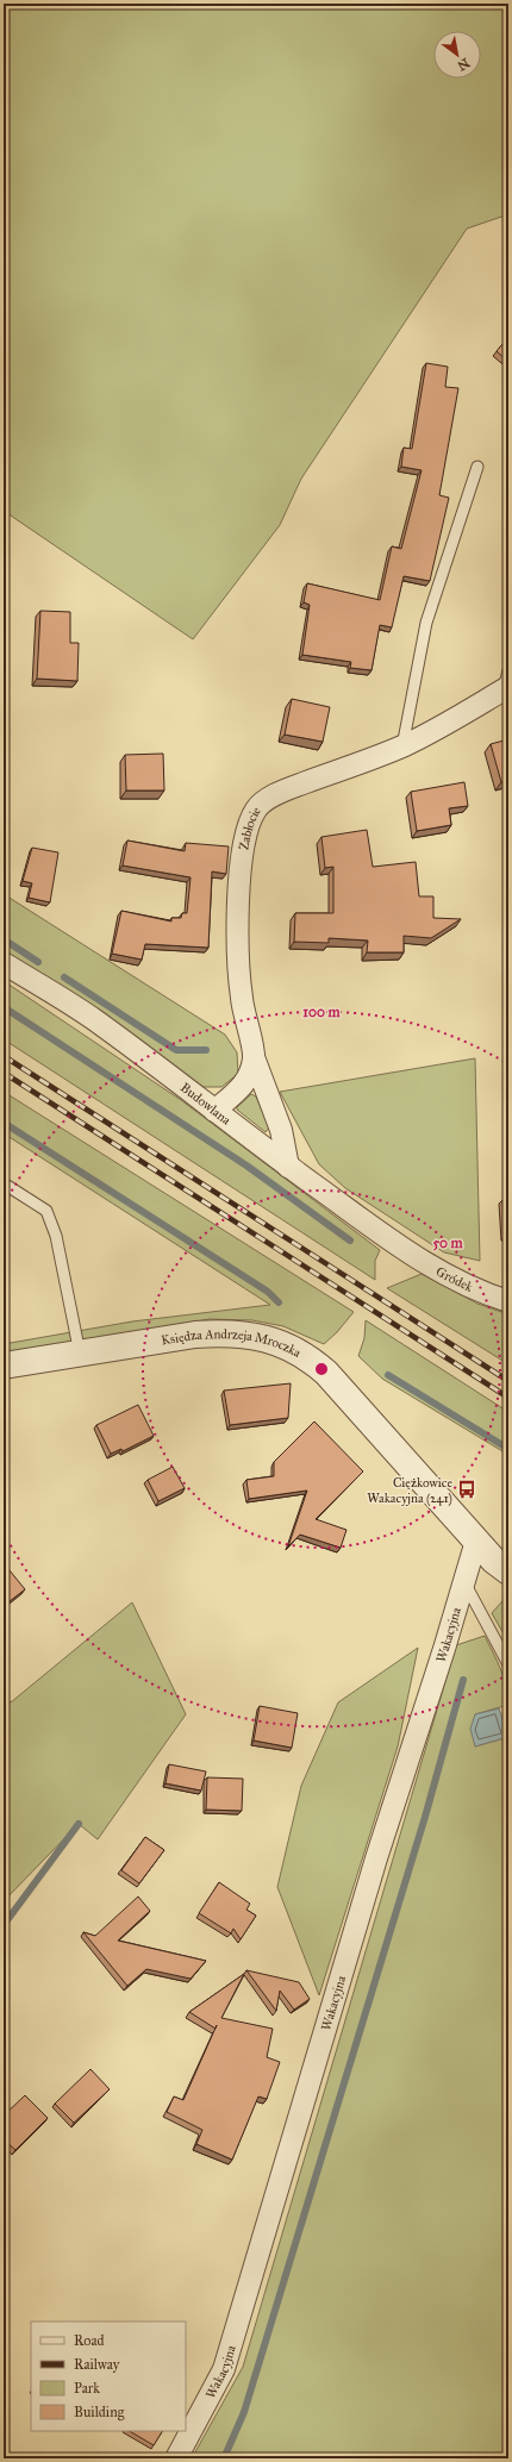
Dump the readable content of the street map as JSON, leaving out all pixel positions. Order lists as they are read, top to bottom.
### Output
{
  "streets": {
    "street": [
      "Zabłocie",
      "Budowlana",
      "Gródek",
      "Księdza Andrzeja Mroczka",
      "Wakacyjna"
    ]
  },
  "crossings": [
    ["Zabłocie", "Budowlana"],
    ["Budowlana", "Gródek"],
    ["Księdza Andrzeja Mroczka", "Wakacyjna"]
  ],
  "places": {
    "bus stop": ["Ciężkowice Wakacyjna (241)"]
  },
  "legend": [
    "Road",
    "Railway",
    "Park",
    "Building"
  ],
  "north": "bottom right",
  "rings": ["100 m", "50 m"]
}
